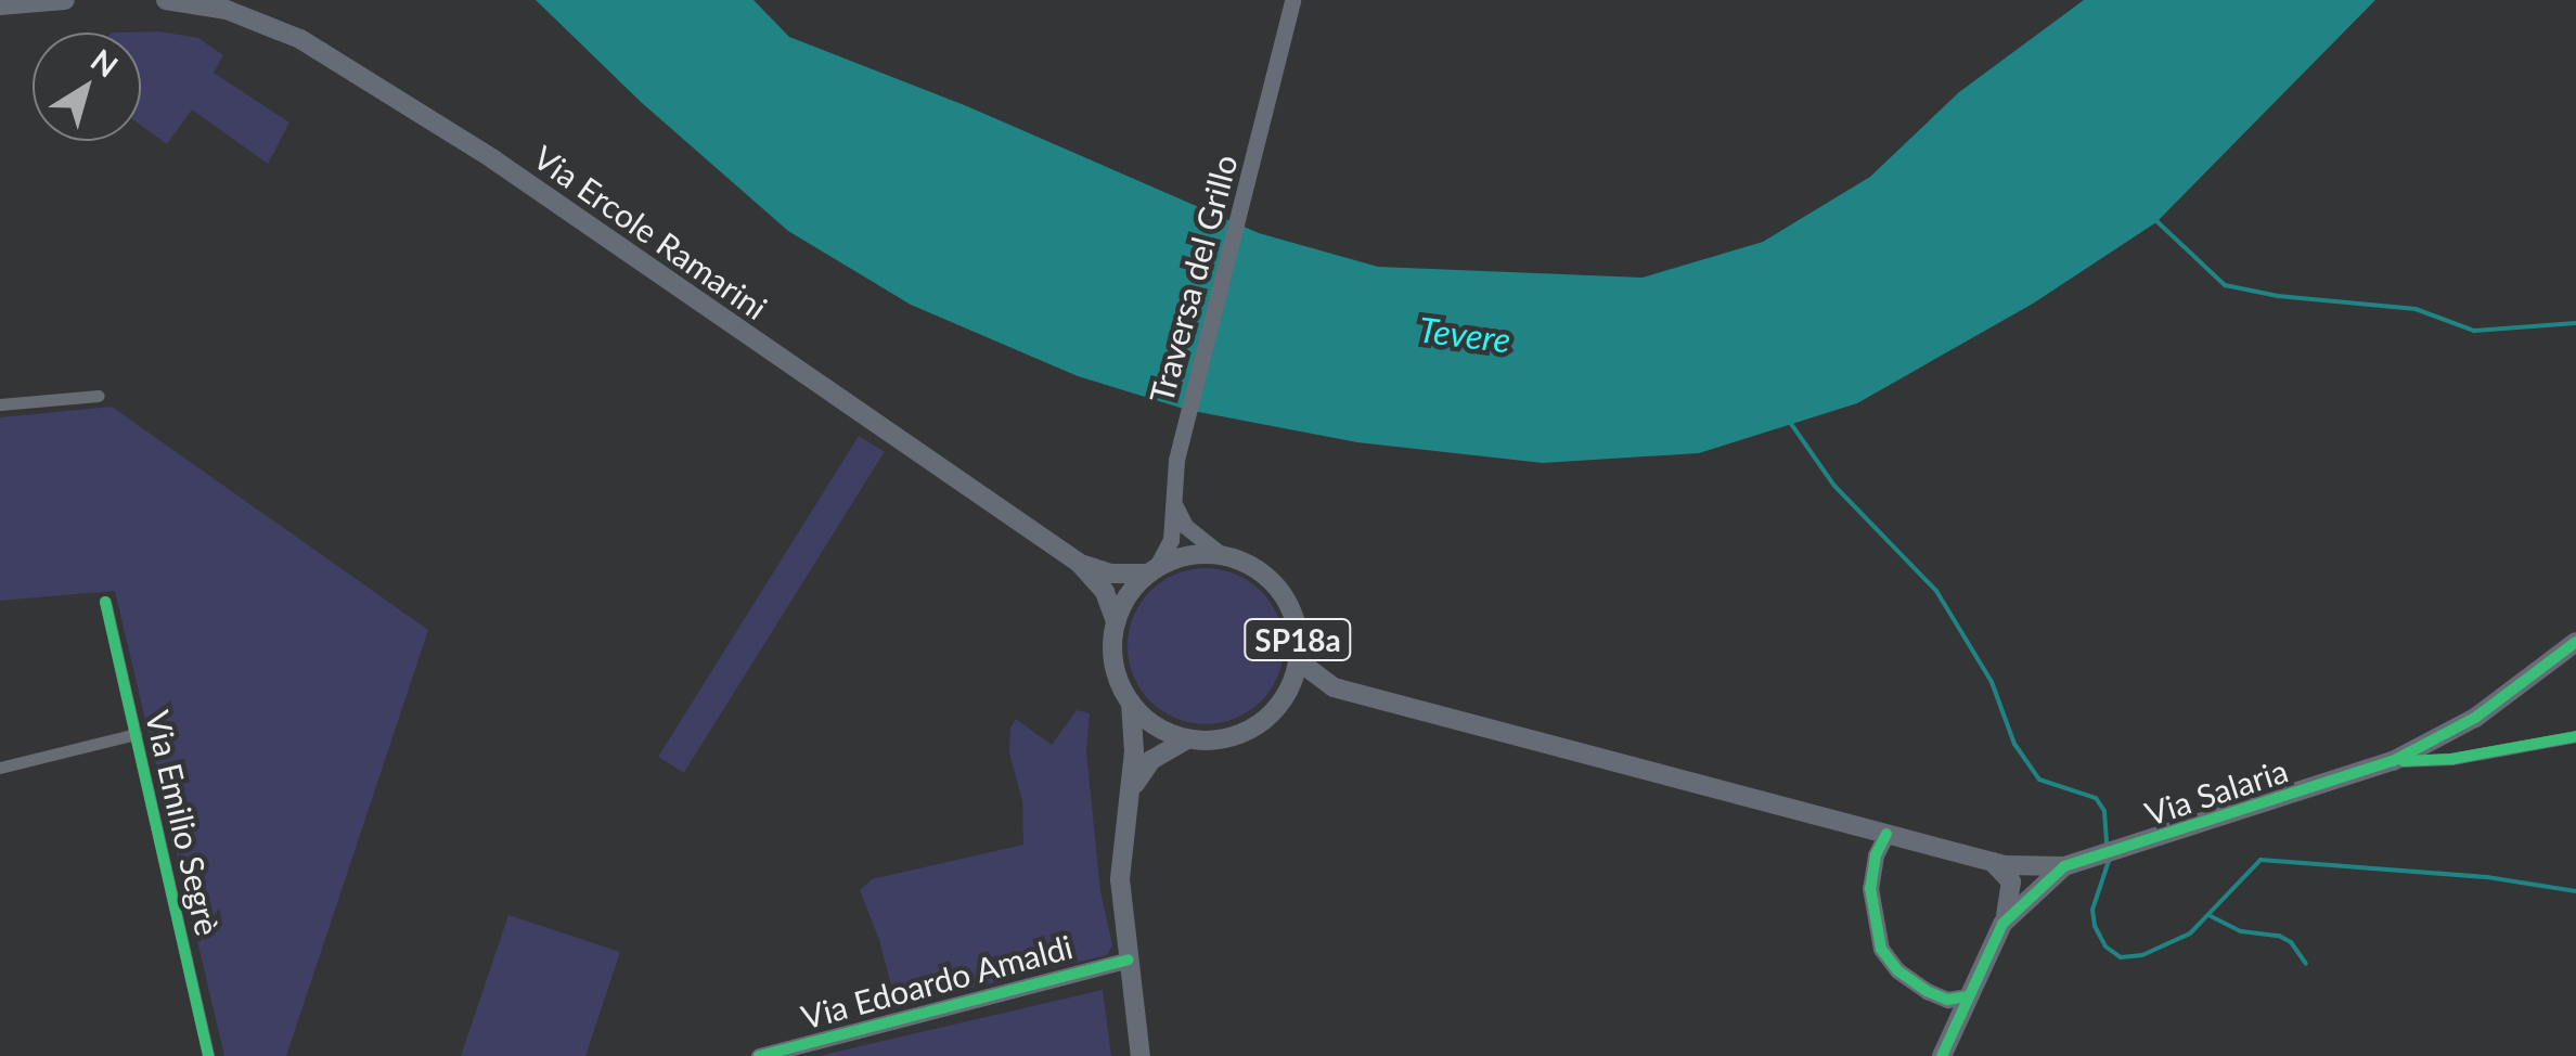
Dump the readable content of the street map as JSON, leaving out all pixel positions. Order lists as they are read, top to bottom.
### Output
{
  "streets": {
    "main road": [
      "Via Ercole Ramarini",
      "Traversa del Grillo",
      "SP18a",
      "Via Salaria",
      "Via Edoardo Amaldi"
    ],
    "street": ["Via Emilio Segrè"]
  },
  "crossings": [
    ["Via Ercole Ramarini", "Traversa del Grillo"],
    ["Via Ercole Ramarini", "SP18a"],
    ["Traversa del Grillo", "SP18a"]
  ],
  "water": ["Tevere"],
  "north": "top right"
}
